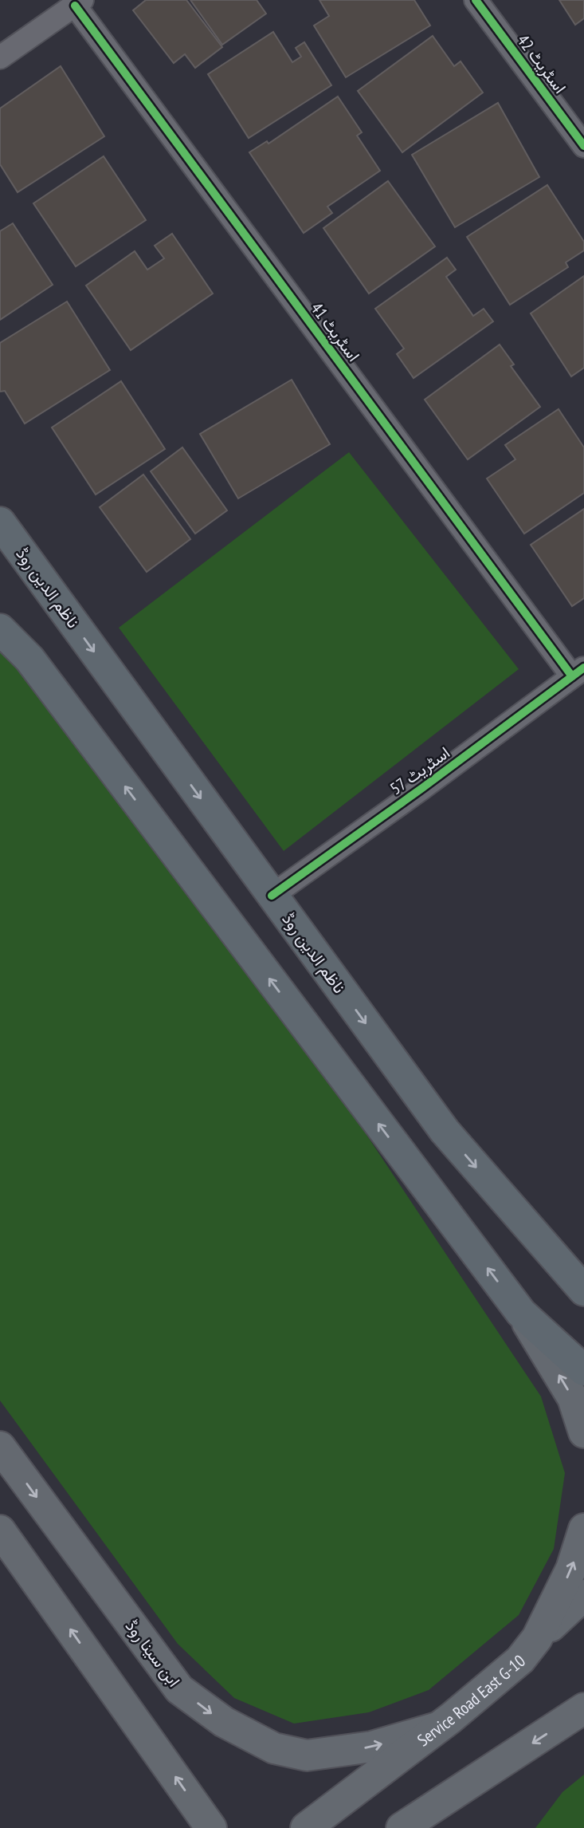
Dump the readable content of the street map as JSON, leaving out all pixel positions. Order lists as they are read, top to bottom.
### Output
{
  "streets": {
    "main road": ["ناظم الدین روڈ", "ابن سینا روڈ", "Service Road East G-10"],
    "street": ["اسٹریٹ 42", "اسٹریٹ 41", "اسٹریٹ 57"]
  },
  "crossings": [
    ["اسٹریٹ 41", "اسٹریٹ 57"],
    ["ناظم الدین روڈ", "اسٹریٹ 57"],
    ["ابن سینا روڈ", "Service Road East G-10"]
  ]
}
